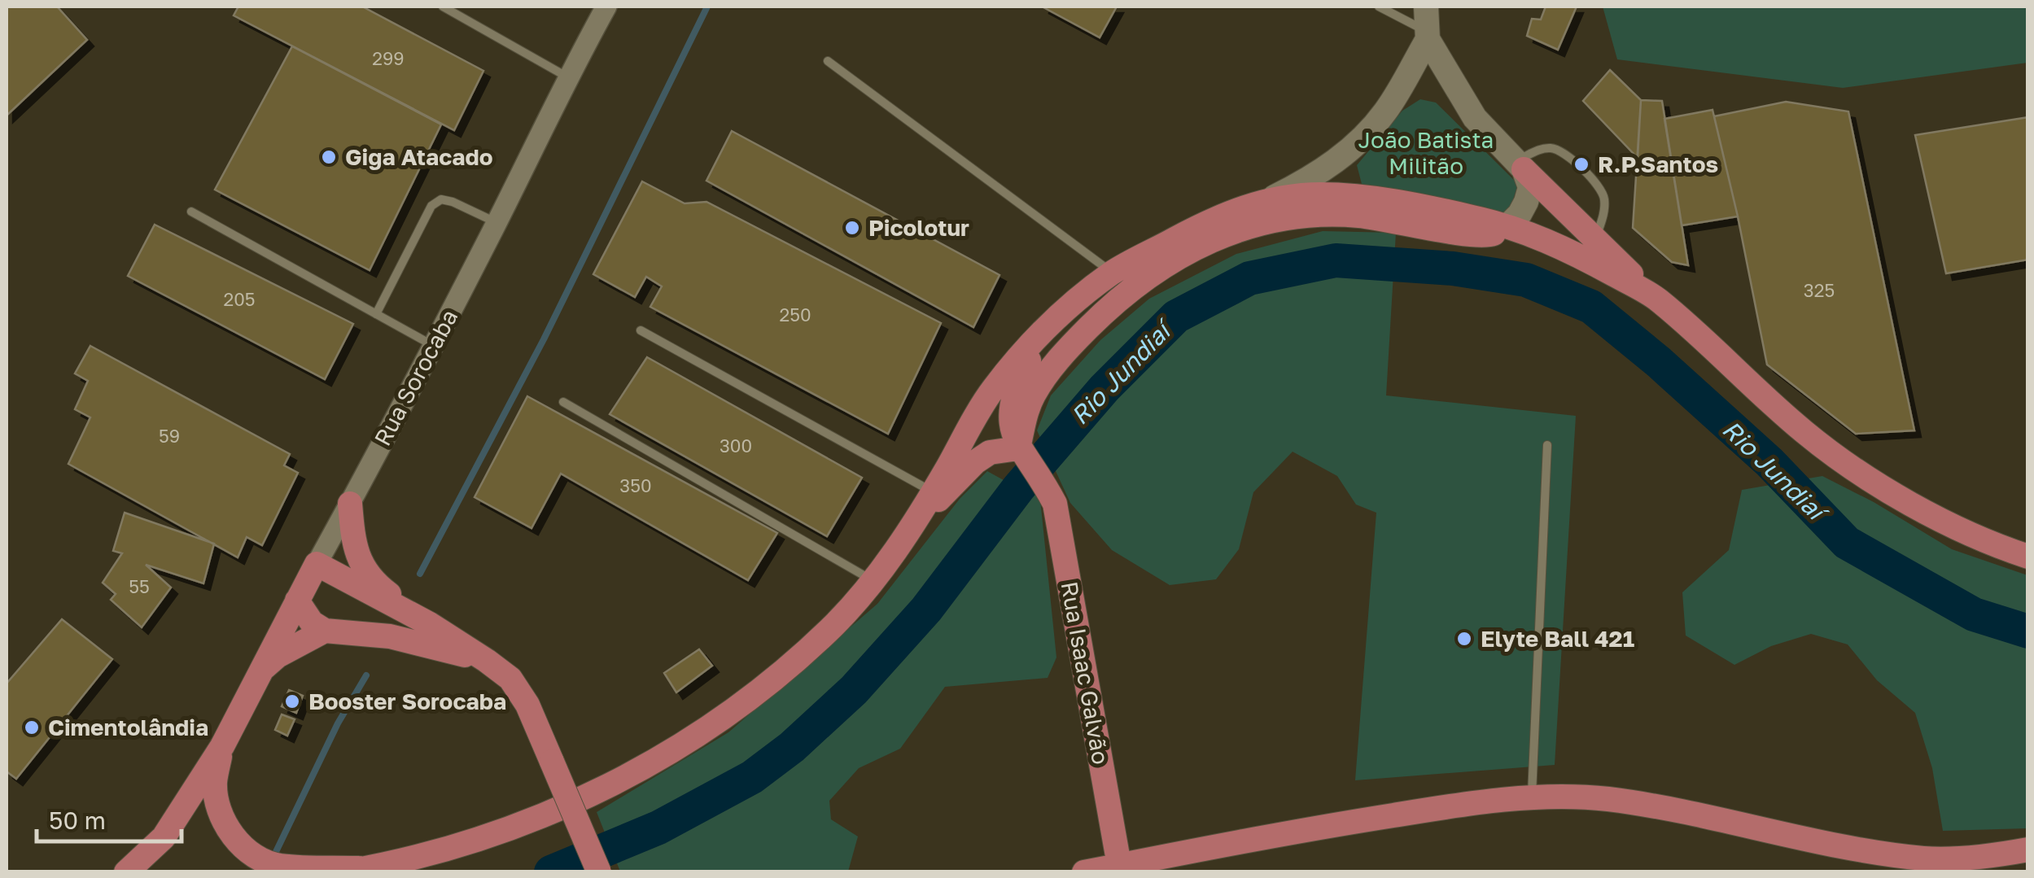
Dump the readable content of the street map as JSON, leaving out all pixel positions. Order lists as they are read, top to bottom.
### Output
{
  "streets": {
    "main road": ["Rua Sorocaba", "Rua Isaac Galvão"]
  },
  "water": ["Rio Jundiaí"],
  "parks": ["João Batista Militão"],
  "places": [
    "Giga Atacado",
    "R.P.Santos",
    "Picolotur",
    "Elyte Ball 421",
    "Booster Sorocaba",
    "Cimentolândia"
  ],
  "house_numbers": [
    "299",
    "325",
    "205",
    "250",
    "59",
    "300",
    "350",
    "55"
  ],
  "scale_bar": "50 m"
}
